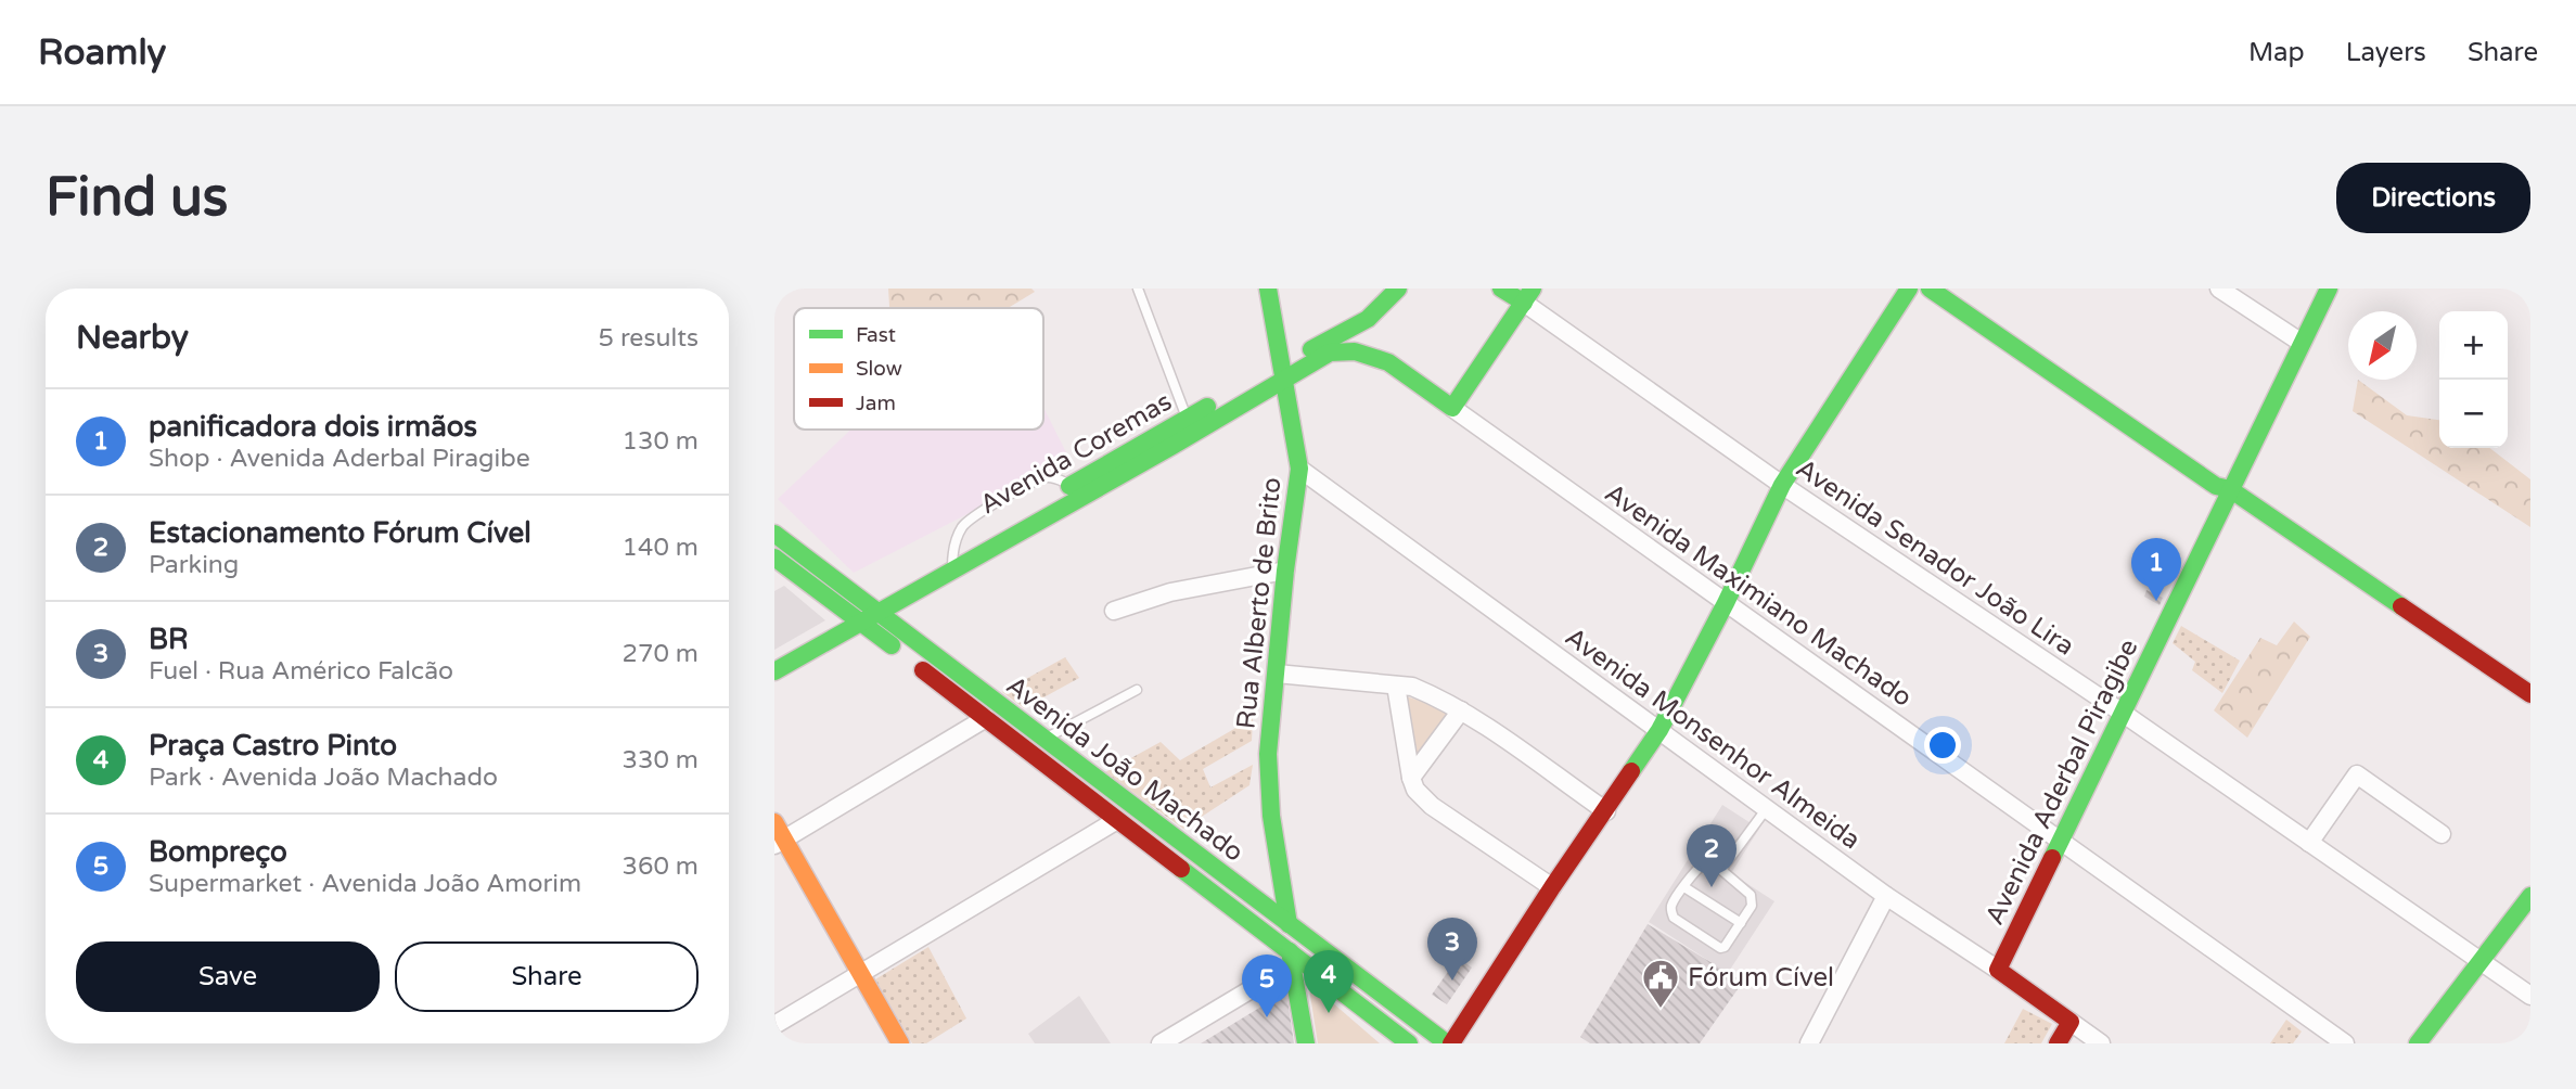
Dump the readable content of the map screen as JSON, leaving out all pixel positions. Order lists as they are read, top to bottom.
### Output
{
  "streets": {
    "main road": [
      "Avenida Coremas",
      "Avenida Senador João Lira",
      "Avenida Maximiano Machado",
      "Rua Alberto de Brito",
      "Avenida Monsenhor Almeida",
      "Avenida João Machado",
      "Avenida Aderbal Piragibe"
    ]
  },
  "crossings": [
    ["Avenida Coremas", "Avenida Maximiano Machado"],
    ["Avenida Coremas", "Rua Alberto de Brito"],
    ["Avenida Coremas", "Avenida João Machado"],
    ["Avenida Senador João Lira", "Avenida Aderbal Piragibe"],
    ["Avenida Maximiano Machado", "Avenida Aderbal Piragibe"],
    ["Rua Alberto de Brito", "Avenida Monsenhor Almeida"],
    ["Rua Alberto de Brito", "Avenida João Machado"],
    ["Avenida Monsenhor Almeida", "Avenida Aderbal Piragibe"]
  ],
  "places": {
    "public building": ["Fórum Cível"]
  },
  "legend": ["Fast", "Slow", "Jam"],
  "north": "bottom left",
  "page": {
    "header": "Roamly",
    "nav": ["Map", "Layers", "Share"],
    "buttons": [
      "Directions",
      ["Save", "Share"]
    ],
    "title": "Find us",
    "heading": ["Nearby", "5 results"],
    "map_buttons": ["+", "−"],
    "list": [
      {
        "mark": "1",
        "name": "panificadora dois irmãos",
        "note": "Shop · Avenida Aderbal Piragibe",
        "value": "130 m"
      },
      {
        "mark": "2",
        "name": "Estacionamento Fórum Cível",
        "note": "Parking",
        "value": "140 m"
      },
      {
        "mark": "3",
        "name": "BR",
        "note": "Fuel · Rua Américo Falcão",
        "value": "270 m"
      },
      {
        "mark": "4",
        "name": "Praça Castro Pinto",
        "note": "Park · Avenida João Machado",
        "value": "330 m"
      },
      {
        "mark": "5",
        "name": "Bompreço",
        "note": "Supermarket · Avenida João Amorim",
        "value": "360 m"
      }
    ],
    "pins": [
      "1",
      "2",
      "3",
      "4",
      "5"
    ]
  }
}
